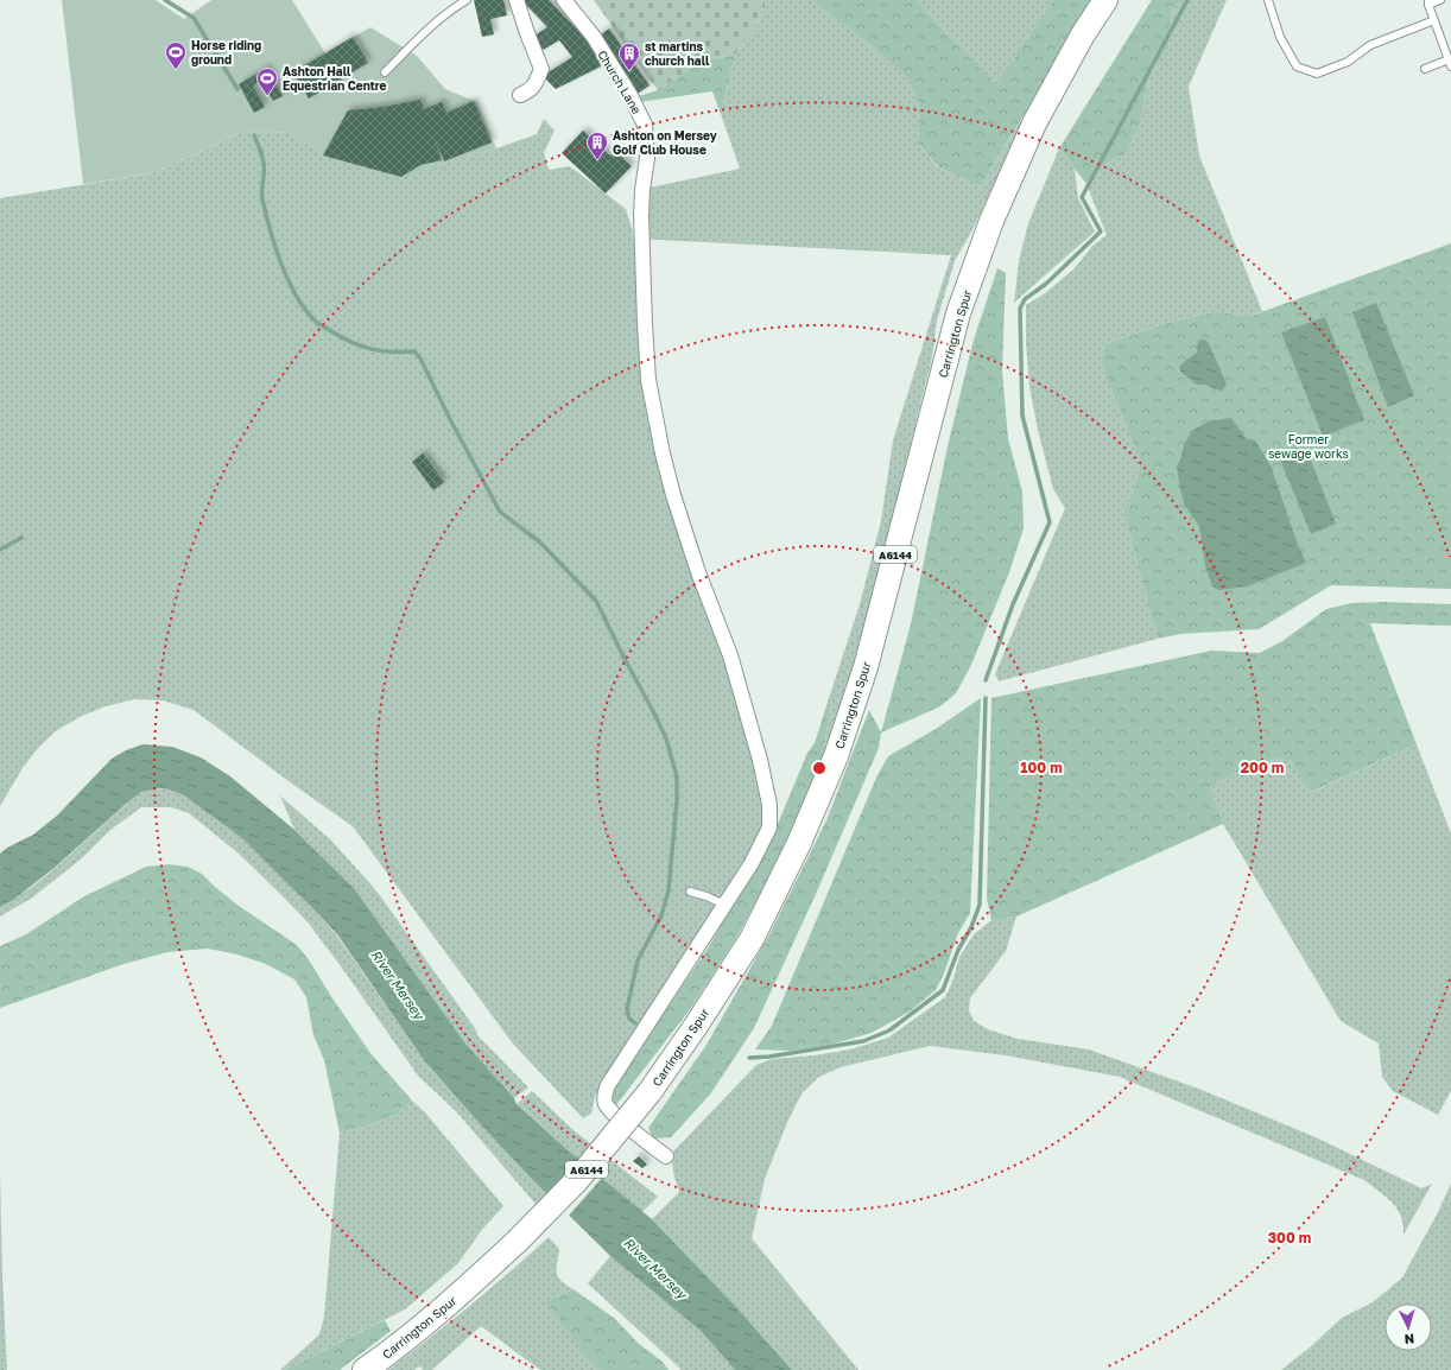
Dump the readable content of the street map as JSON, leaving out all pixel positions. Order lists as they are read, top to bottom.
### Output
{
  "streets": {
    "main road": ["Carrington Spur", "A6144"],
    "street": ["Church Lane"]
  },
  "water": ["River Mersey"],
  "parks": ["Former sewage works"],
  "places": {
    "sports": ["Horse riding ground", "Ashton Hall Equestrian Centre"],
    "building": ["st martins church hall", "Ashton on Mersey Golf Club House"]
  },
  "north": "bottom",
  "rings": ["100 m", "200 m", "300 m"]
}
